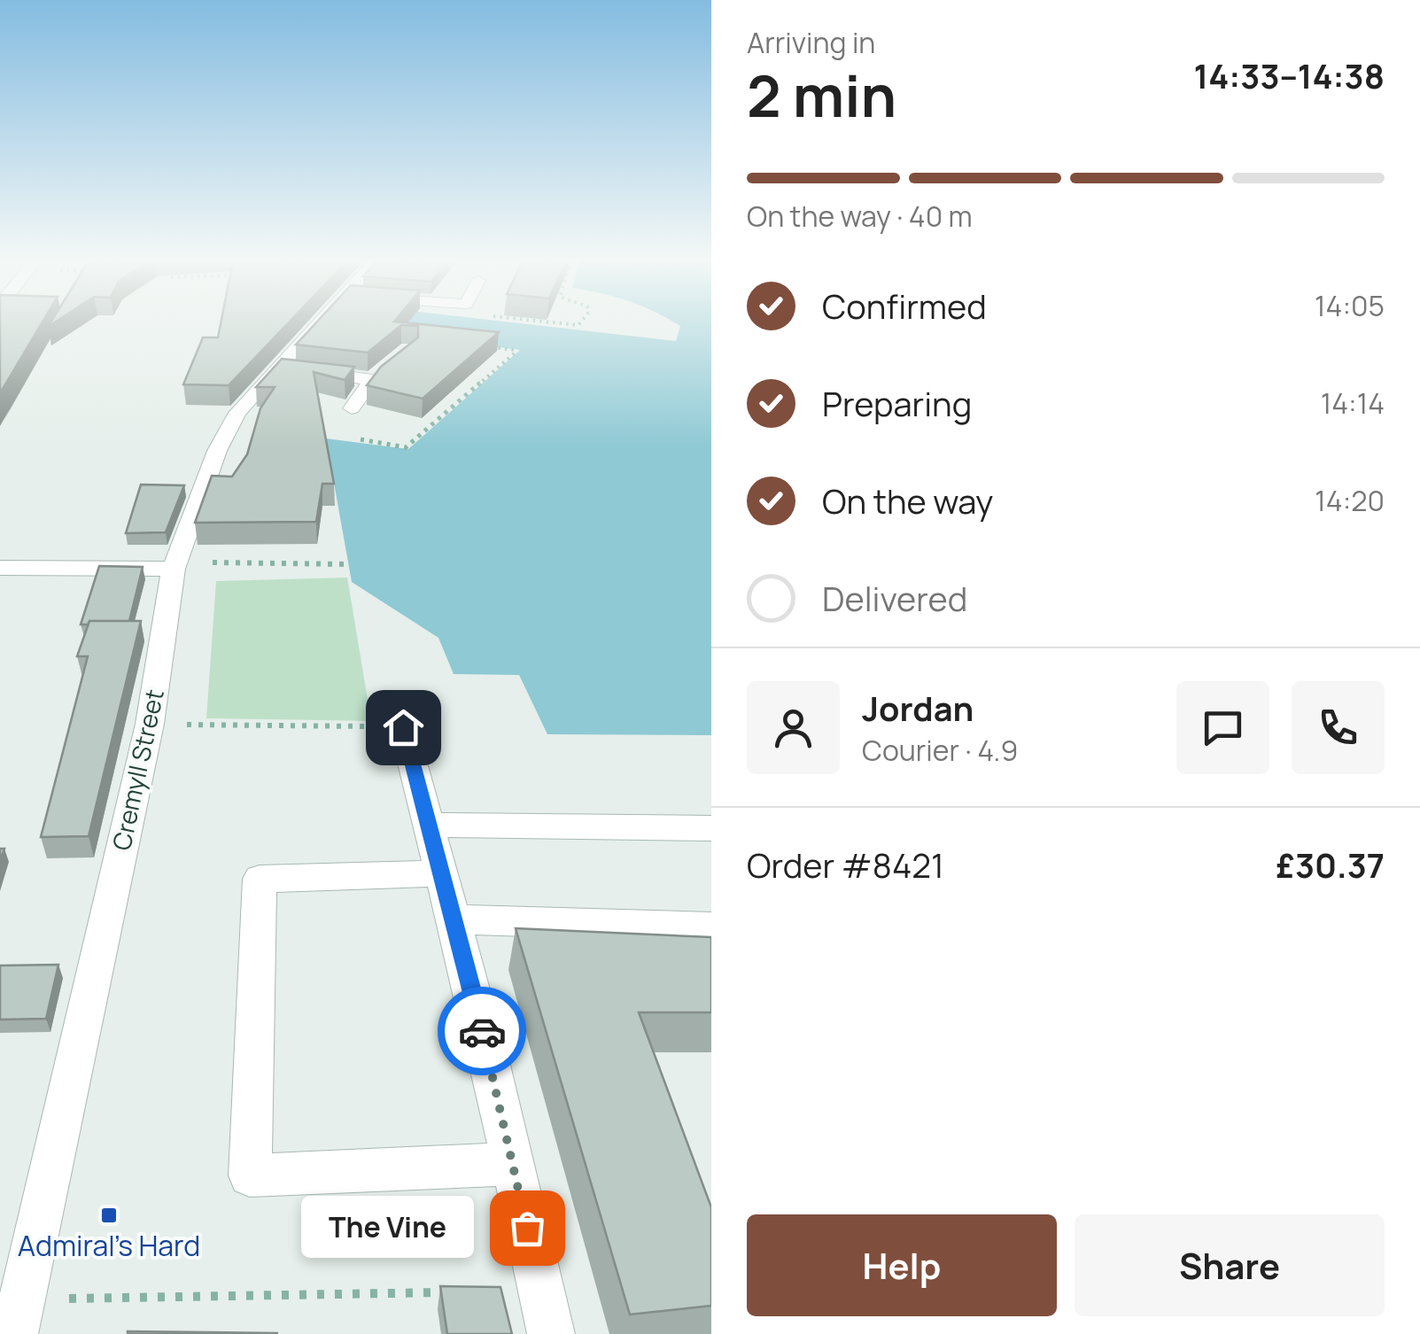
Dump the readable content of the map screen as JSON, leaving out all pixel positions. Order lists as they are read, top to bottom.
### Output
{
  "streets": {
    "street": ["Cremyll Street"]
  },
  "places": {
    "transit": ["Admiral's Hard"],
    "other": ["The Vine"]
  },
  "page": {
    "heading": ["2 min", "Arriving in", "14:33–14:38"],
    "panel": [
      "Jordan",
      "Courier · 4.9",
      "Order #8421",
      "£30.37"
    ],
    "bar": "On the way · 40 m",
    "list": [
      ["Confirmed", "14:05"],
      ["Preparing", "14:14"],
      ["On the way", "14:20"],
      "Delivered"
    ],
    "bubble": "The Vine",
    "buttons": ["Help", "Share"]
  }
}
